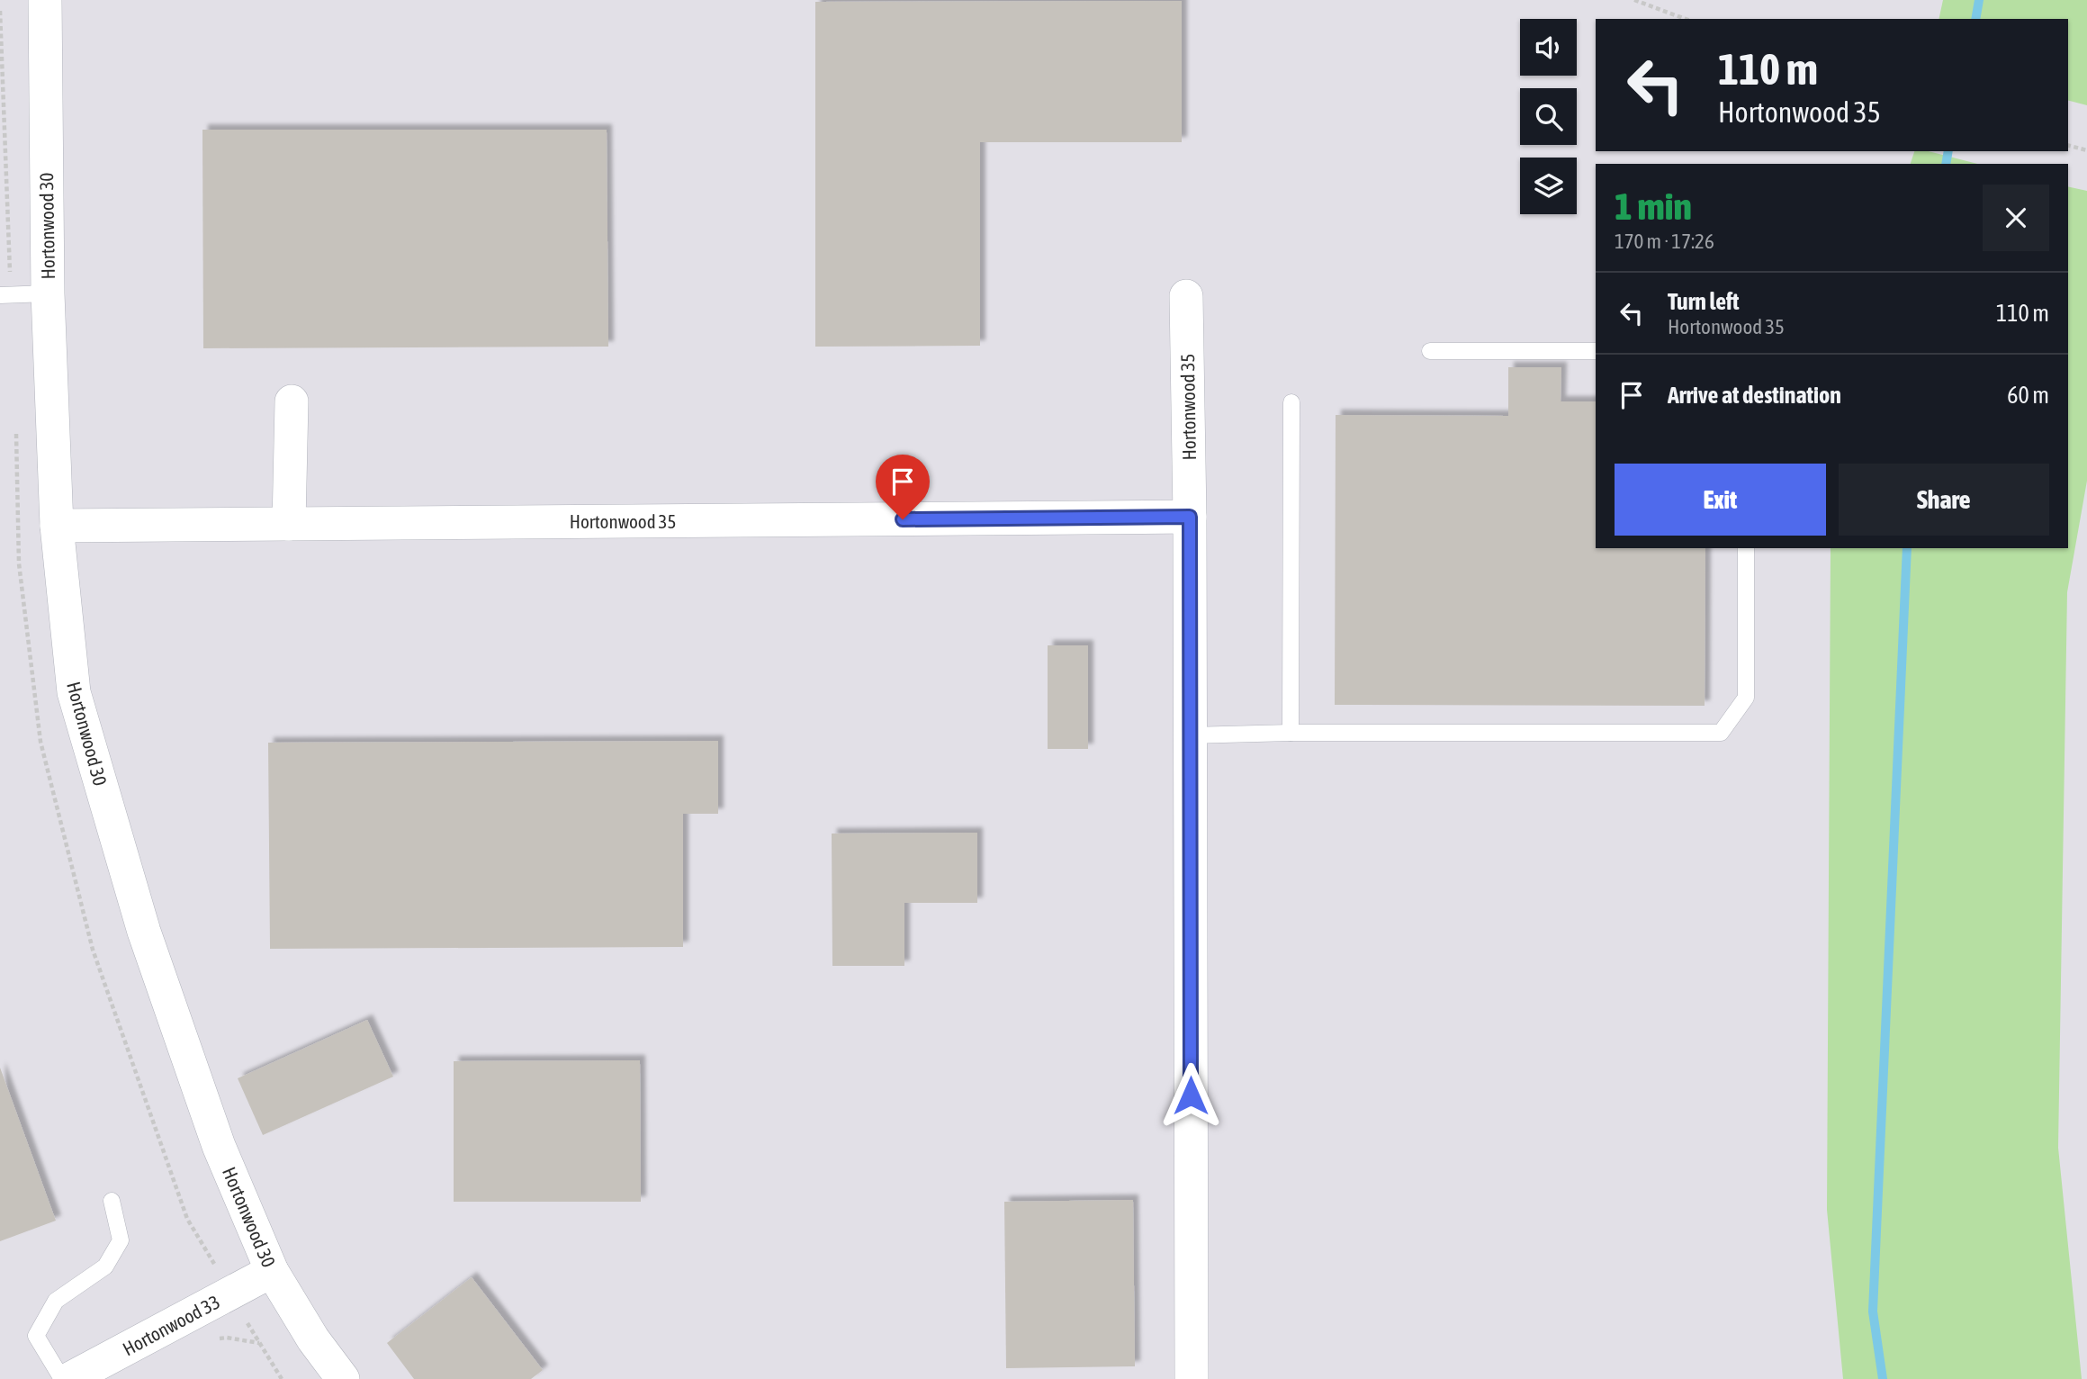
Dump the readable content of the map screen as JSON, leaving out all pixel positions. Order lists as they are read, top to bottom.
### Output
{
  "streets": {
    "street": ["Hortonwood 30", "Hortonwood 35", "Hortonwood 33"]
  },
  "crossings": [
    ["Hortonwood 30", "Hortonwood 35"],
    ["Hortonwood 30", "Hortonwood 33"]
  ],
  "page": {
    "turn": ["110 m", "Hortonwood 35"],
    "heading": ["1 min", "170 m · 17:26"],
    "list": [
      {
        "name": "Turn left",
        "note": "Hortonwood 35",
        "value": "110 m"
      },
      {
        "name": "Arrive at destination",
        "value": "60 m"
      }
    ],
    "buttons": ["Exit", "Share"]
  }
}
